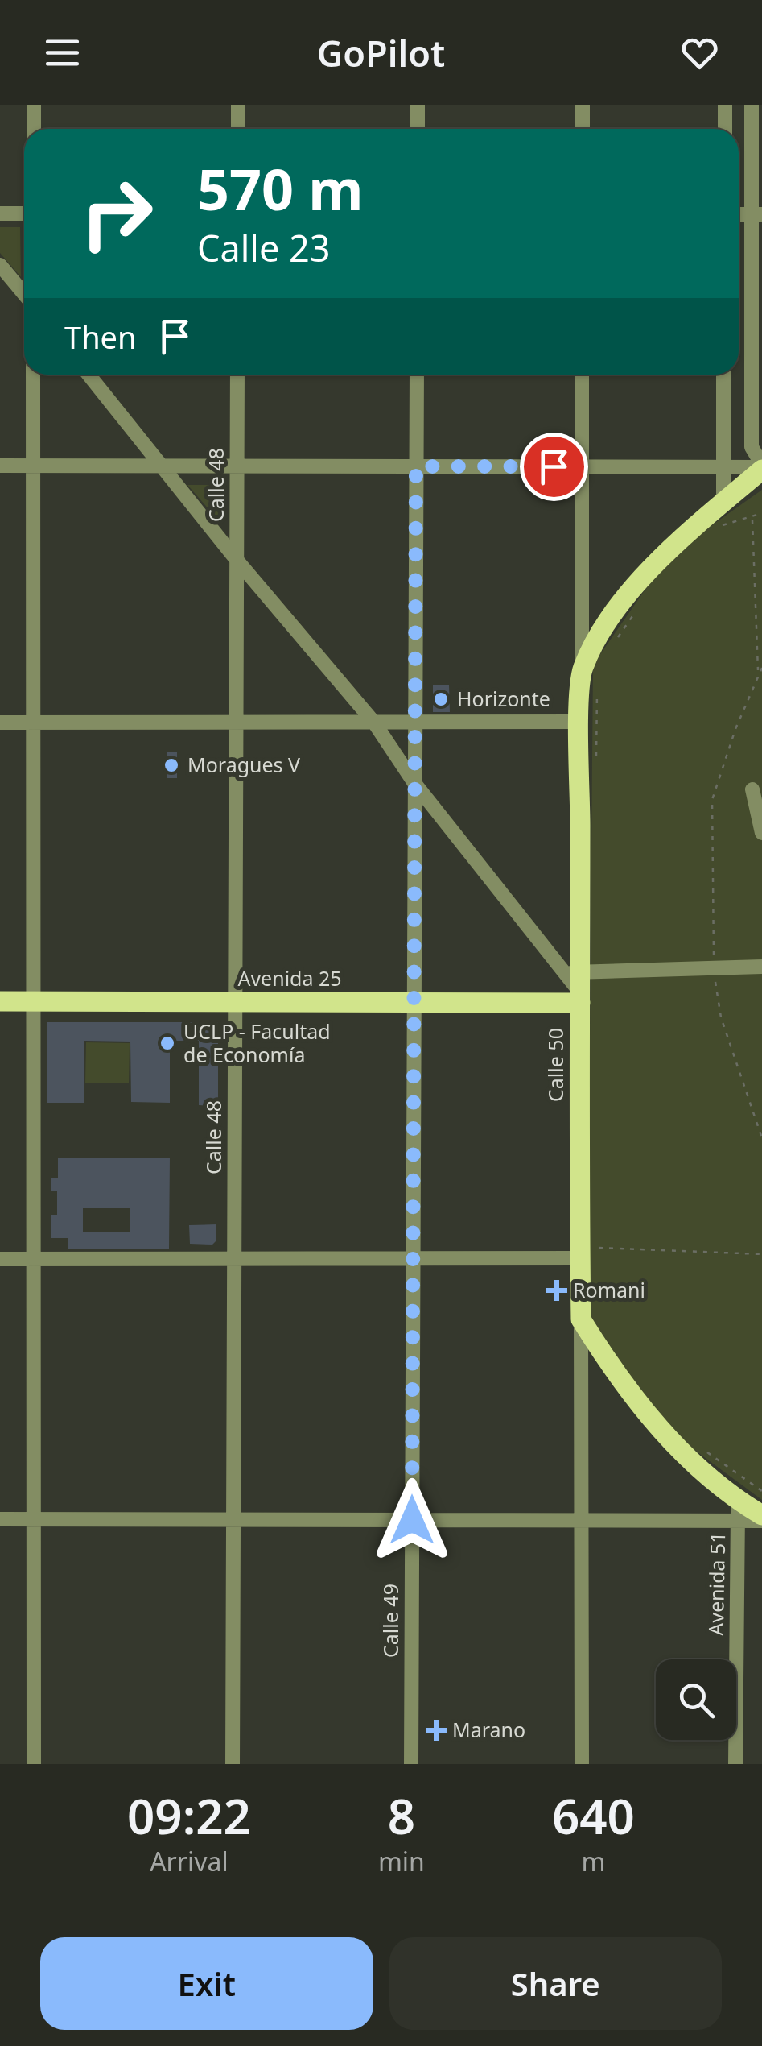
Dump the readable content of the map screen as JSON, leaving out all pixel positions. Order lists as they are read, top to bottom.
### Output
{
  "streets": {
    "main road": ["Avenida 25", "Calle 50"],
    "street": ["Calle 48", "Avenida 51", "Calle 49"]
  },
  "crossings": [
    ["Calle 48", "Avenida 25"],
    ["Avenida 25", "Calle 50"],
    ["Avenida 25", "Calle 49"]
  ],
  "places": {
    "other": ["Horizonte", "Moragues V", "UCLP - Facultad de Economía"],
    "health": ["Romani", "Marano"]
  },
  "page": {
    "header": "GoPilot",
    "turn": ["570 m", "Calle 23"],
    "then": "Then",
    "eta": [
      "09:22",
      "Arrival",
      "8",
      "min",
      "640",
      "m"
    ],
    "buttons": ["Exit", "Share"]
  }
}
